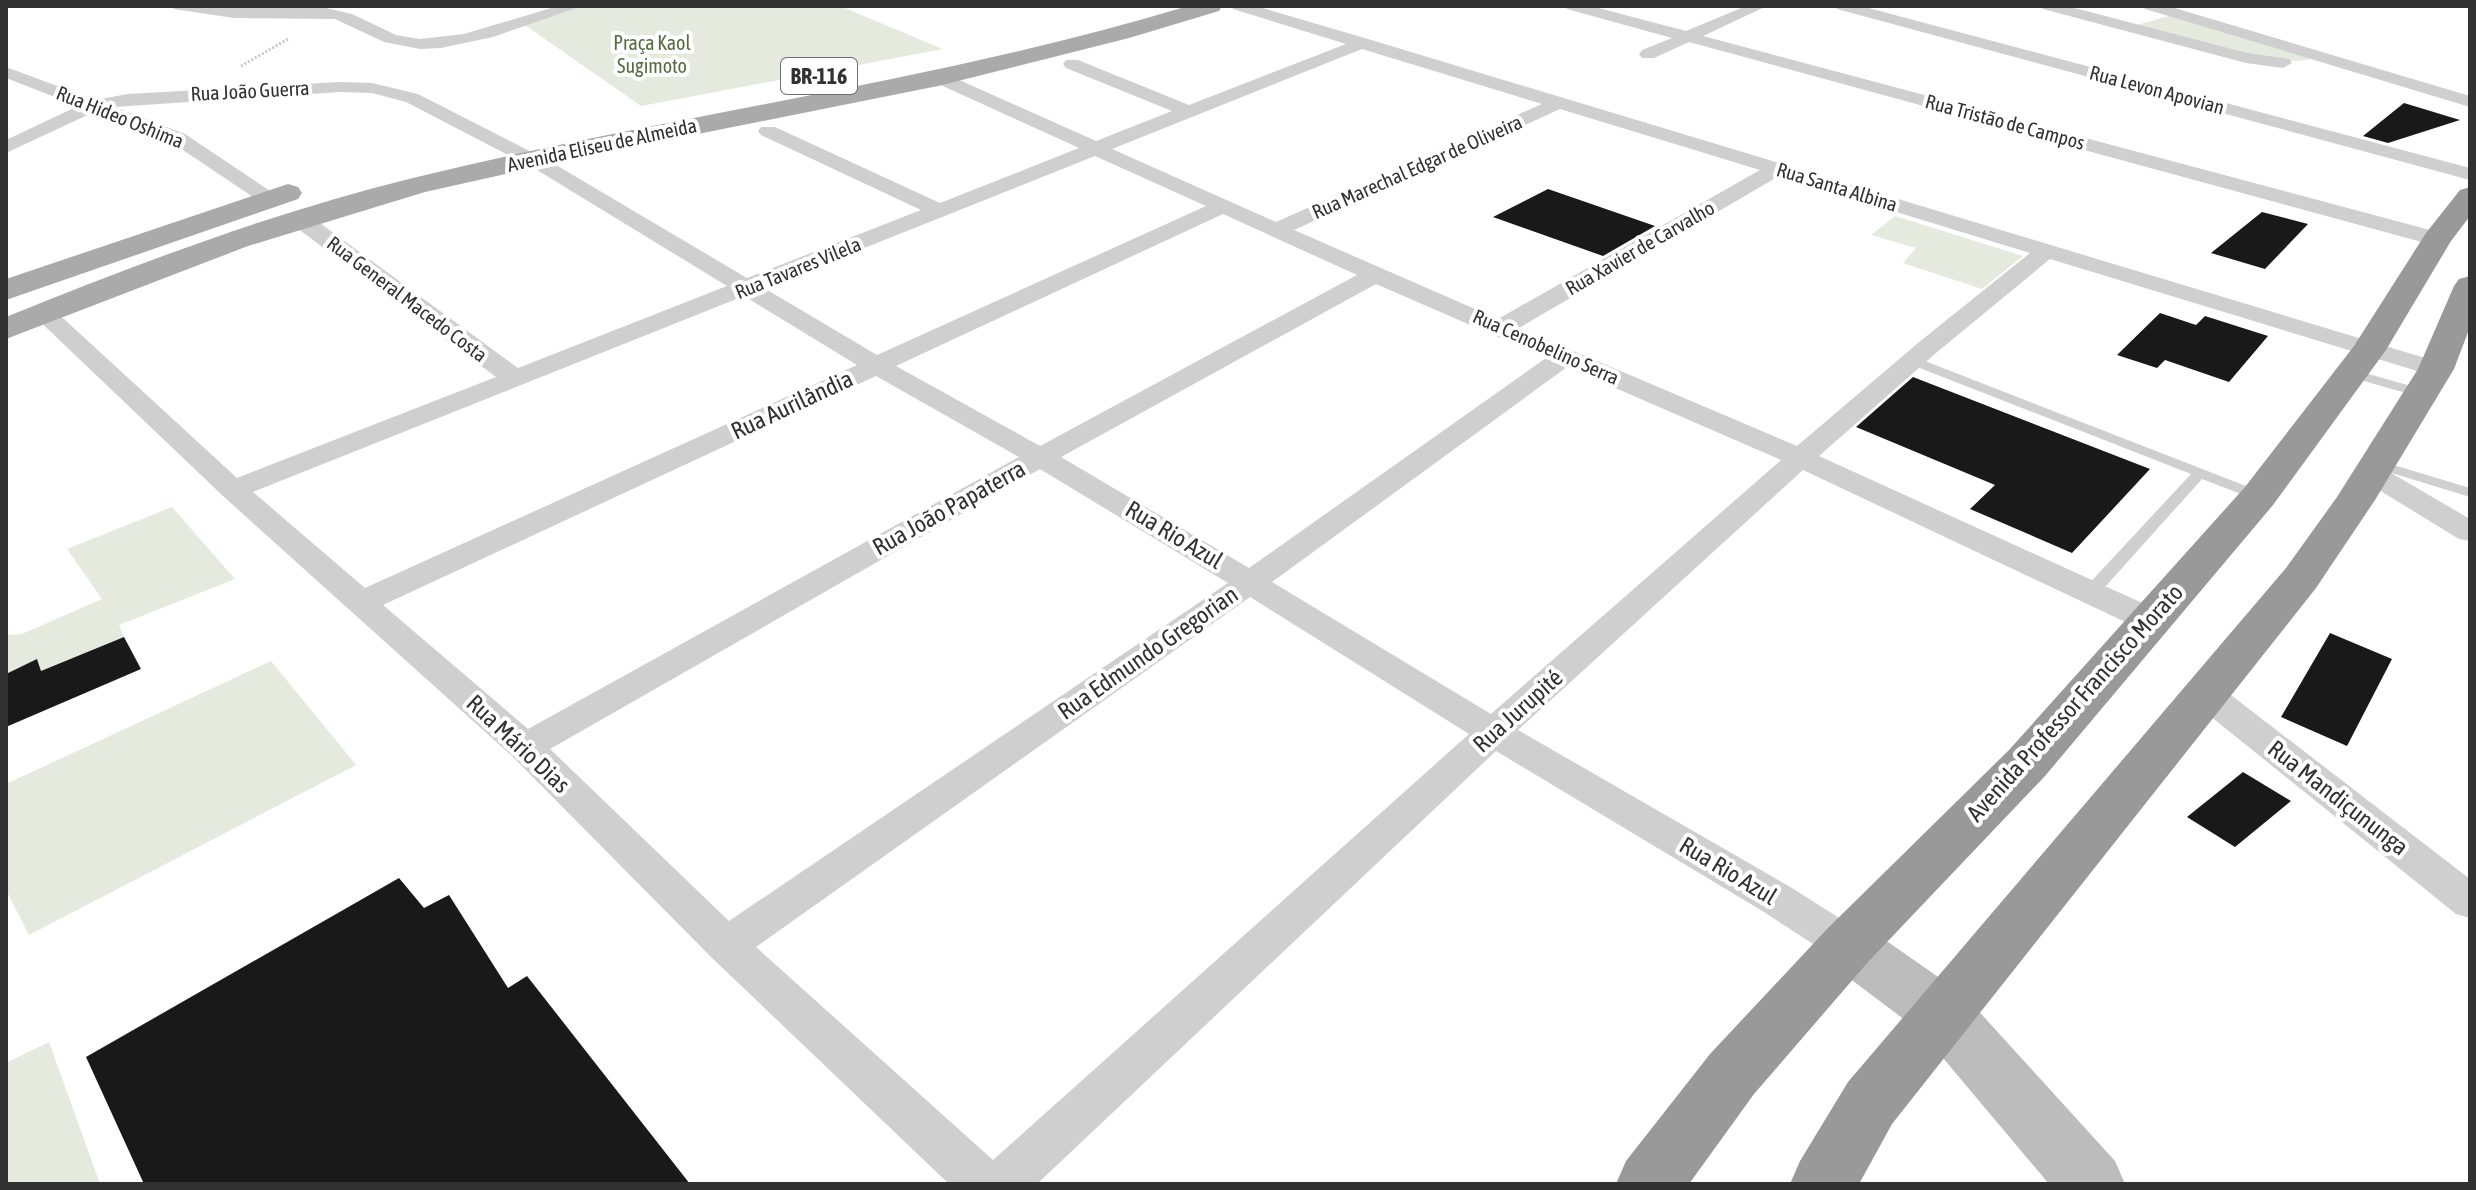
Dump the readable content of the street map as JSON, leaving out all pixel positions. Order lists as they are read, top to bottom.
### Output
{
  "streets": {
    "highway": ["Avenida Professor Francisco Morato"],
    "main road": ["BR-116", "Avenida Eliseu de Almeida"],
    "street": [
      "Rua Levon Apovian",
      "Rua João Guerra",
      "Rua Hideo Oshima",
      "Rua Tristão de Campos",
      "Rua Marechal Edgar de Oliveira",
      "Rua Santa Albina",
      "Rua Xavier de Carvalho",
      "Rua Tavares Vilela",
      "Rua General Macedo Costa",
      "Rua Cenobelino Serra",
      "Rua Aurilândia",
      "Rua João Papaterra",
      "Rua Rio Azul",
      "Rua Edmundo Gregorian",
      "Rua Jurupité",
      "Rua Mário Dias",
      "Rua Mandiçununga"
    ]
  },
  "crossings": [
    ["Rua João Guerra", "Rua Hideo Oshima"],
    ["Rua João Guerra", "Avenida Eliseu de Almeida"],
    ["Rua Hideo Oshima", "Avenida Eliseu de Almeida"],
    ["Rua Tristão de Campos", "Avenida Professor Francisco Morato"],
    ["Avenida Eliseu de Almeida", "Rua General Macedo Costa"],
    ["Avenida Eliseu de Almeida", "Rua Cenobelino Serra"],
    ["Avenida Eliseu de Almeida", "Rua Rio Azul"],
    ["Avenida Eliseu de Almeida", "Rua Mário Dias"],
    ["Rua Marechal Edgar de Oliveira", "Rua Santa Albina"],
    ["Rua Marechal Edgar de Oliveira", "Rua Cenobelino Serra"],
    ["Rua Santa Albina", "Rua Xavier de Carvalho"],
    ["Rua Santa Albina", "Rua Tavares Vilela"],
    ["Rua Santa Albina", "Avenida Professor Francisco Morato"],
    ["Rua Santa Albina", "Rua Jurupité"],
    ["Rua Xavier de Carvalho", "Rua Cenobelino Serra"],
    ["Rua Tavares Vilela", "Rua General Macedo Costa"],
    ["Rua Tavares Vilela", "Rua Cenobelino Serra"],
    ["Rua Tavares Vilela", "Rua Rio Azul"],
    ["Rua Tavares Vilela", "Rua Mário Dias"],
    ["Rua Cenobelino Serra", "Rua Aurilândia"],
    ["Rua Cenobelino Serra", "Rua João Papaterra"],
    ["Rua Cenobelino Serra", "Rua Edmundo Gregorian"],
    ["Rua Cenobelino Serra", "Avenida Professor Francisco Morato"],
    ["Rua Cenobelino Serra", "Rua Jurupité"],
    ["Rua Aurilândia", "Rua Rio Azul"],
    ["Rua Aurilândia", "Rua Mário Dias"],
    ["Rua João Papaterra", "Rua Rio Azul"],
    ["Rua João Papaterra", "Rua Mário Dias"],
    ["Rua Rio Azul", "Rua Edmundo Gregorian"],
    ["Rua Rio Azul", "Avenida Professor Francisco Morato"],
    ["Rua Rio Azul", "Rua Jurupité"],
    ["Rua Edmundo Gregorian", "Rua Mário Dias"]
  ],
  "parks": ["Praça Kaol Sugimoto"]
}
